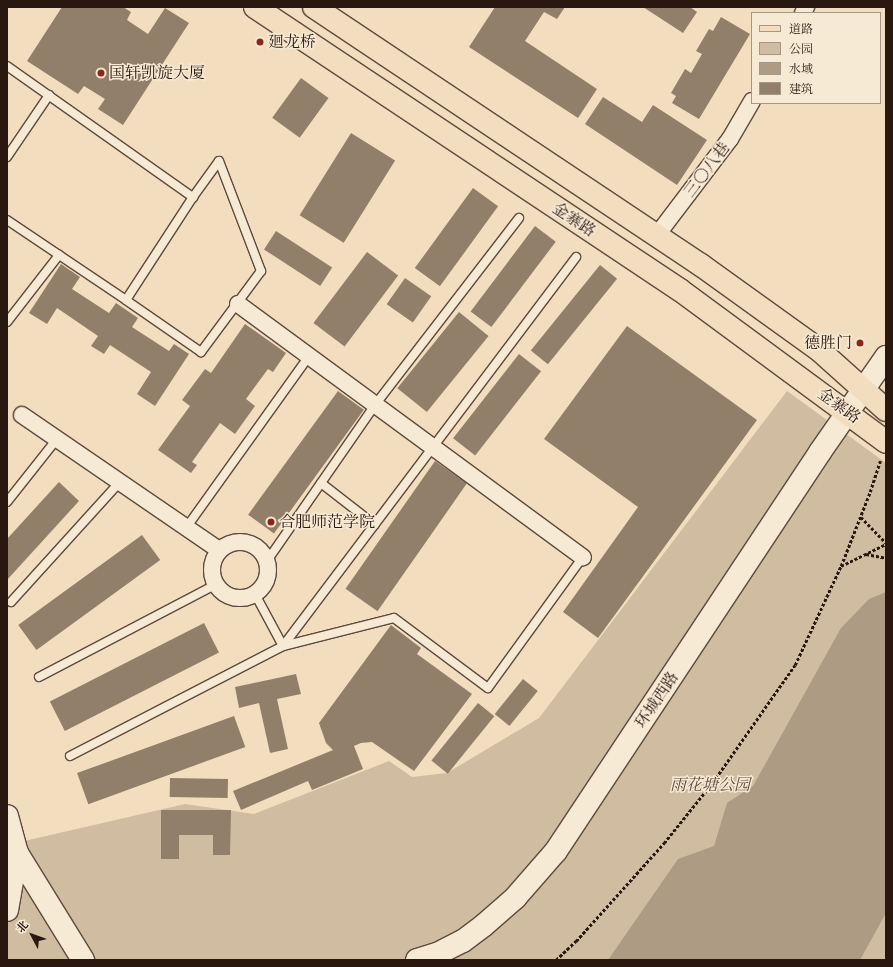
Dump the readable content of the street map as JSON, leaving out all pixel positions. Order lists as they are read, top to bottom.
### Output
{
  "streets": {
    "main road": ["金寨路"],
    "street": ["三〇八巷", "环城西路"]
  },
  "crossings": [
    ["三〇八巷", "金寨路"],
    ["金寨路", "环城西路"]
  ],
  "parks": ["雨花塘公园"],
  "places": [
    "廻龙桥",
    "国轩凯旋大厦",
    "德胜门",
    "合肥师范学院"
  ],
  "legend": [
    "道路",
    "公园",
    "水域",
    "建筑"
  ],
  "north": "top left"
}
